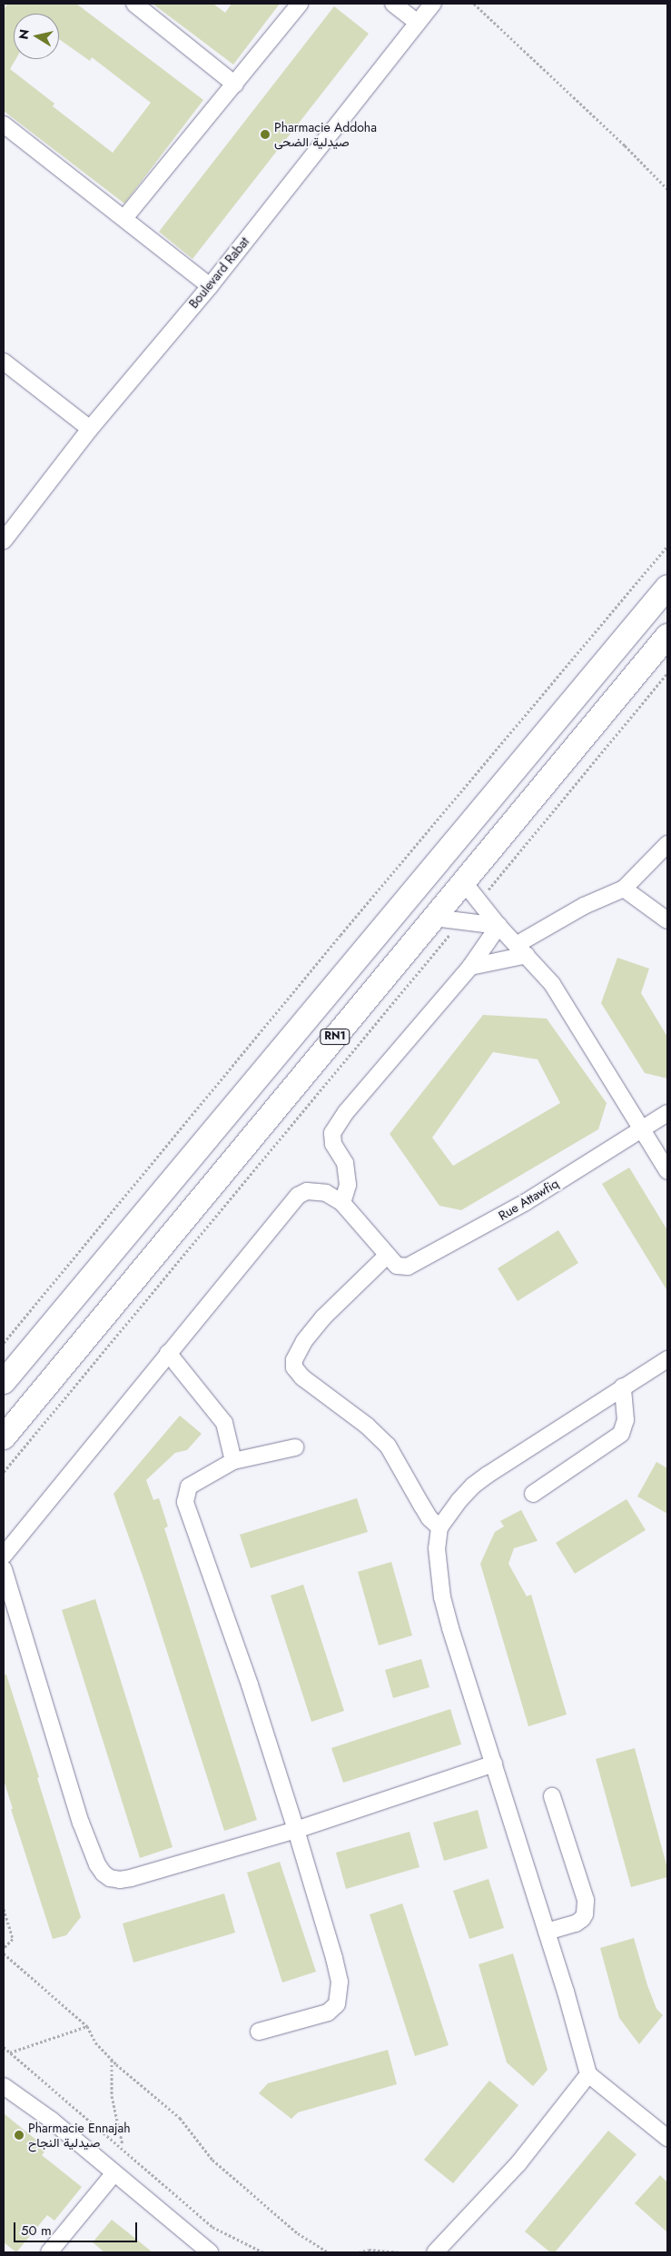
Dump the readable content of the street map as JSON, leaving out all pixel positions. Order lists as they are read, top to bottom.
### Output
{
  "streets": {
    "highway": ["RN1"],
    "street": ["Boulevard Rabat", "Rue Attawfiq"]
  },
  "places": ["Pharmacie Addoha صيدلية الضحى", "Pharmacie Ennajah صيدلية النجاح"],
  "scale_bar": "50 m",
  "north": "left"
}
